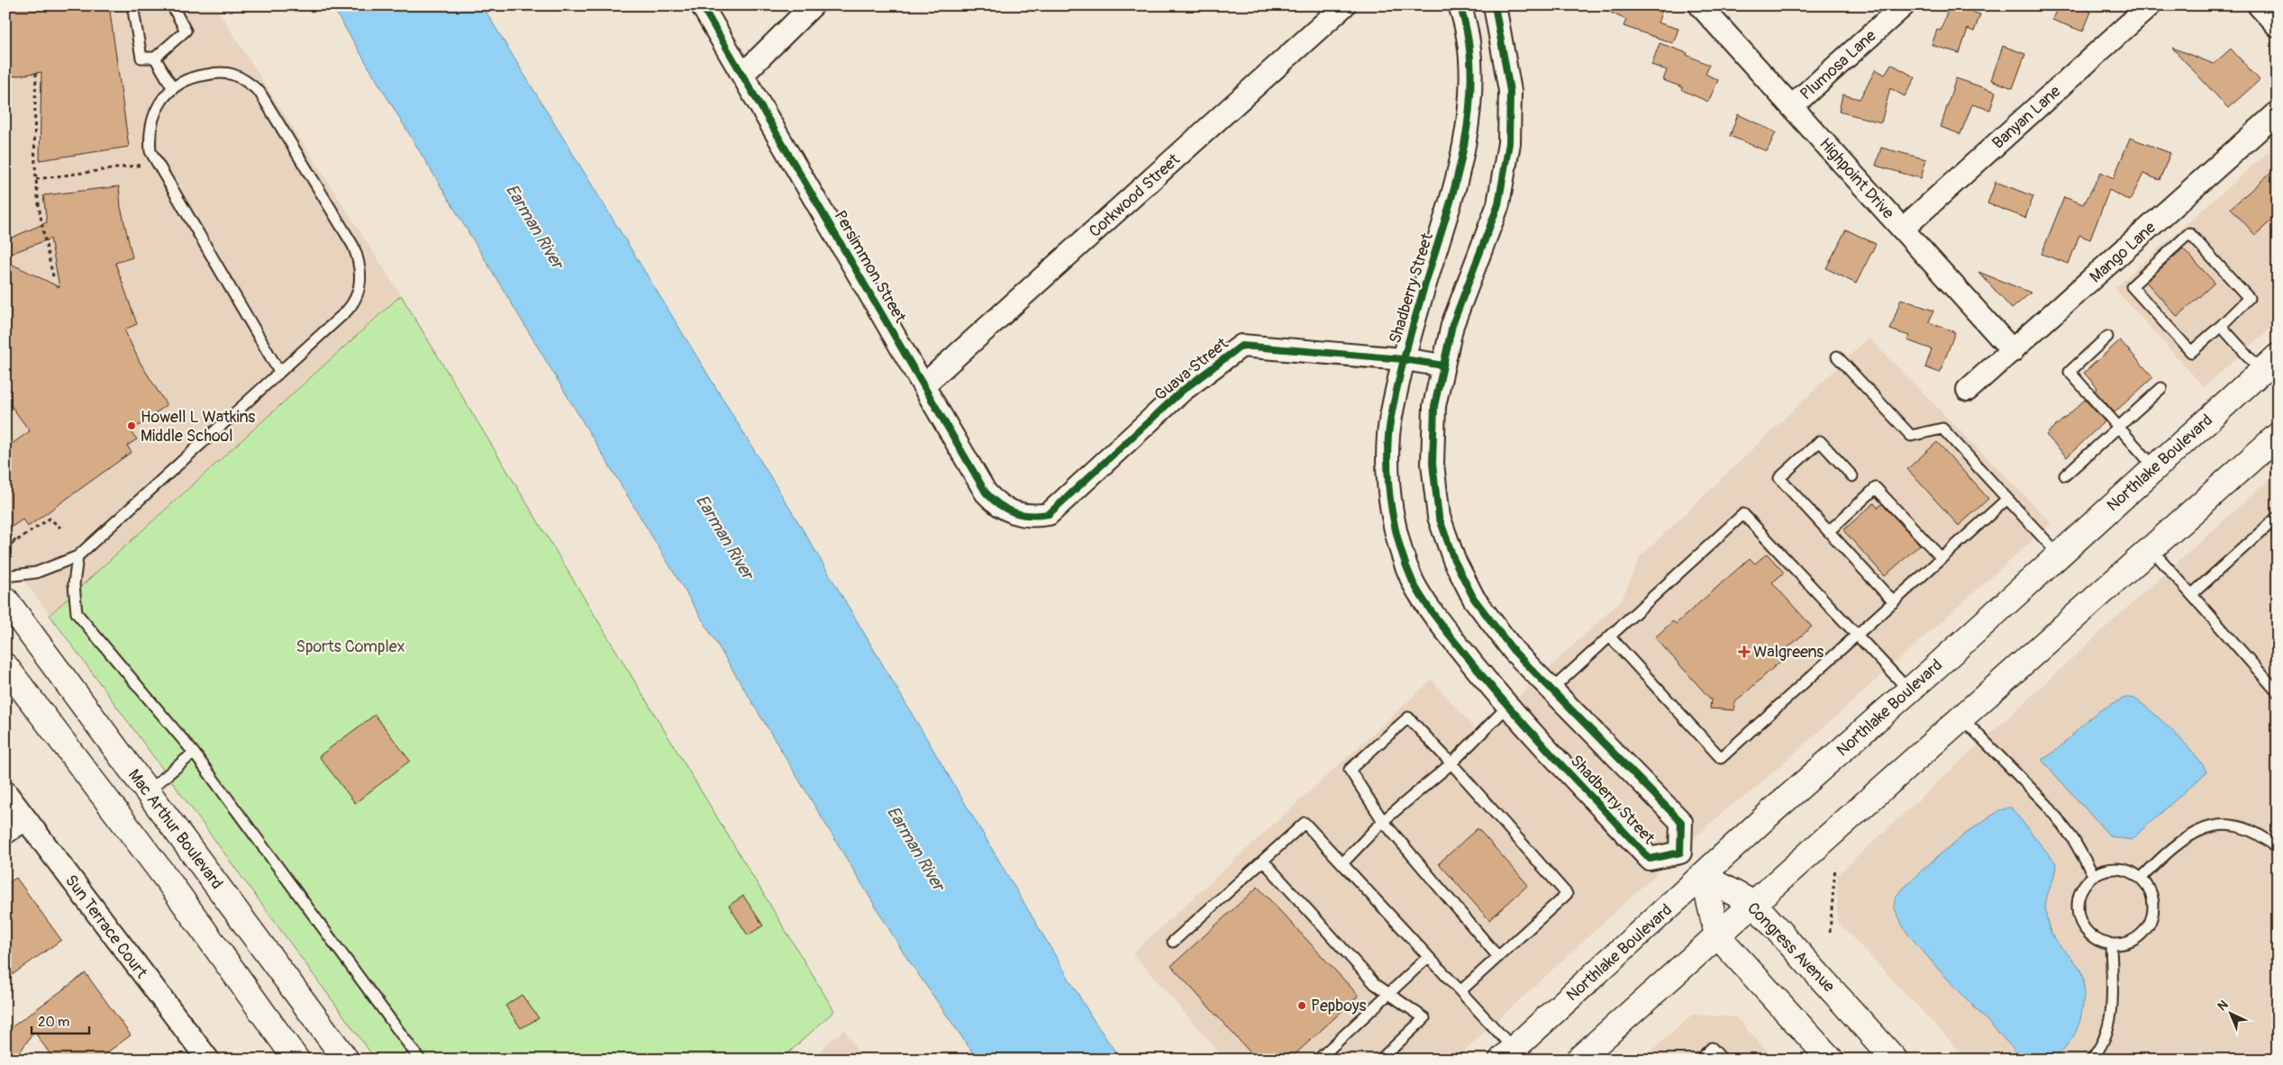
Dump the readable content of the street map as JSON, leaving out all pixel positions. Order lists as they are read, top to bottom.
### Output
{
  "streets": {
    "main road": ["Northlake Boulevard", "Mac Arthur Boulevard", "Congress Avenue"],
    "street": [
      "Plumosa Lane",
      "Banyan Lane",
      "Highpoint Drive",
      "Corkwood Street",
      "Mango Lane",
      "Persimmon Street",
      "Shadberry Street",
      "Guava Street",
      "Sun Terrace Court"
    ]
  },
  "crossings": [
    ["Plumosa Lane", "Highpoint Drive"],
    ["Banyan Lane", "Highpoint Drive"],
    ["Highpoint Drive", "Mango Lane"],
    ["Corkwood Street", "Persimmon Street"],
    ["Persimmon Street", "Guava Street"],
    ["Shadberry Street", "Guava Street"],
    ["Northlake Boulevard", "Congress Avenue"]
  ],
  "water": ["Earman River"],
  "parks": ["Sports Complex"],
  "places": {
    "other": ["Howell L Watkins Middle School", "Pepboys"],
    "health": ["Walgreens"]
  },
  "scale_bar": "20 m",
  "north": "top left"
}
